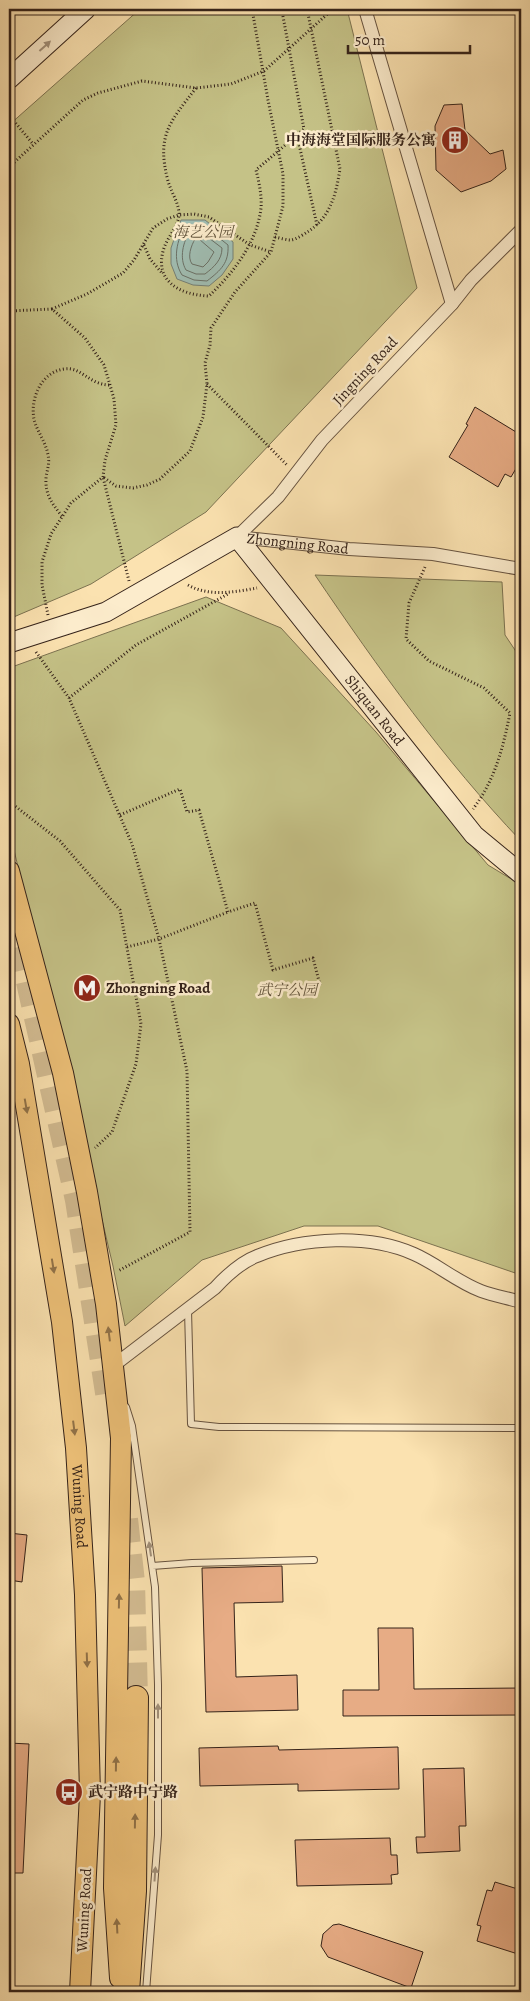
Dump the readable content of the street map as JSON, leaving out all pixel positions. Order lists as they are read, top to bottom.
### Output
{
  "streets": {
    "main road": ["Wuning Road"],
    "street": ["Jingning Road", "Zhongning Road", "Shiquan Road"]
  },
  "crossings": [
    ["Jingning Road", "Zhongning Road"],
    ["Jingning Road", "Shiquan Road"],
    ["Zhongning Road", "Shiquan Road"]
  ],
  "parks": ["海艺公园", "武宁公园"],
  "places": {
    "building": ["中海海堂国际服务公寓"],
    "metro station": ["Zhongning Road"],
    "bus stop": ["武宁路中宁路"]
  },
  "scale_bar": "50 m"
}
